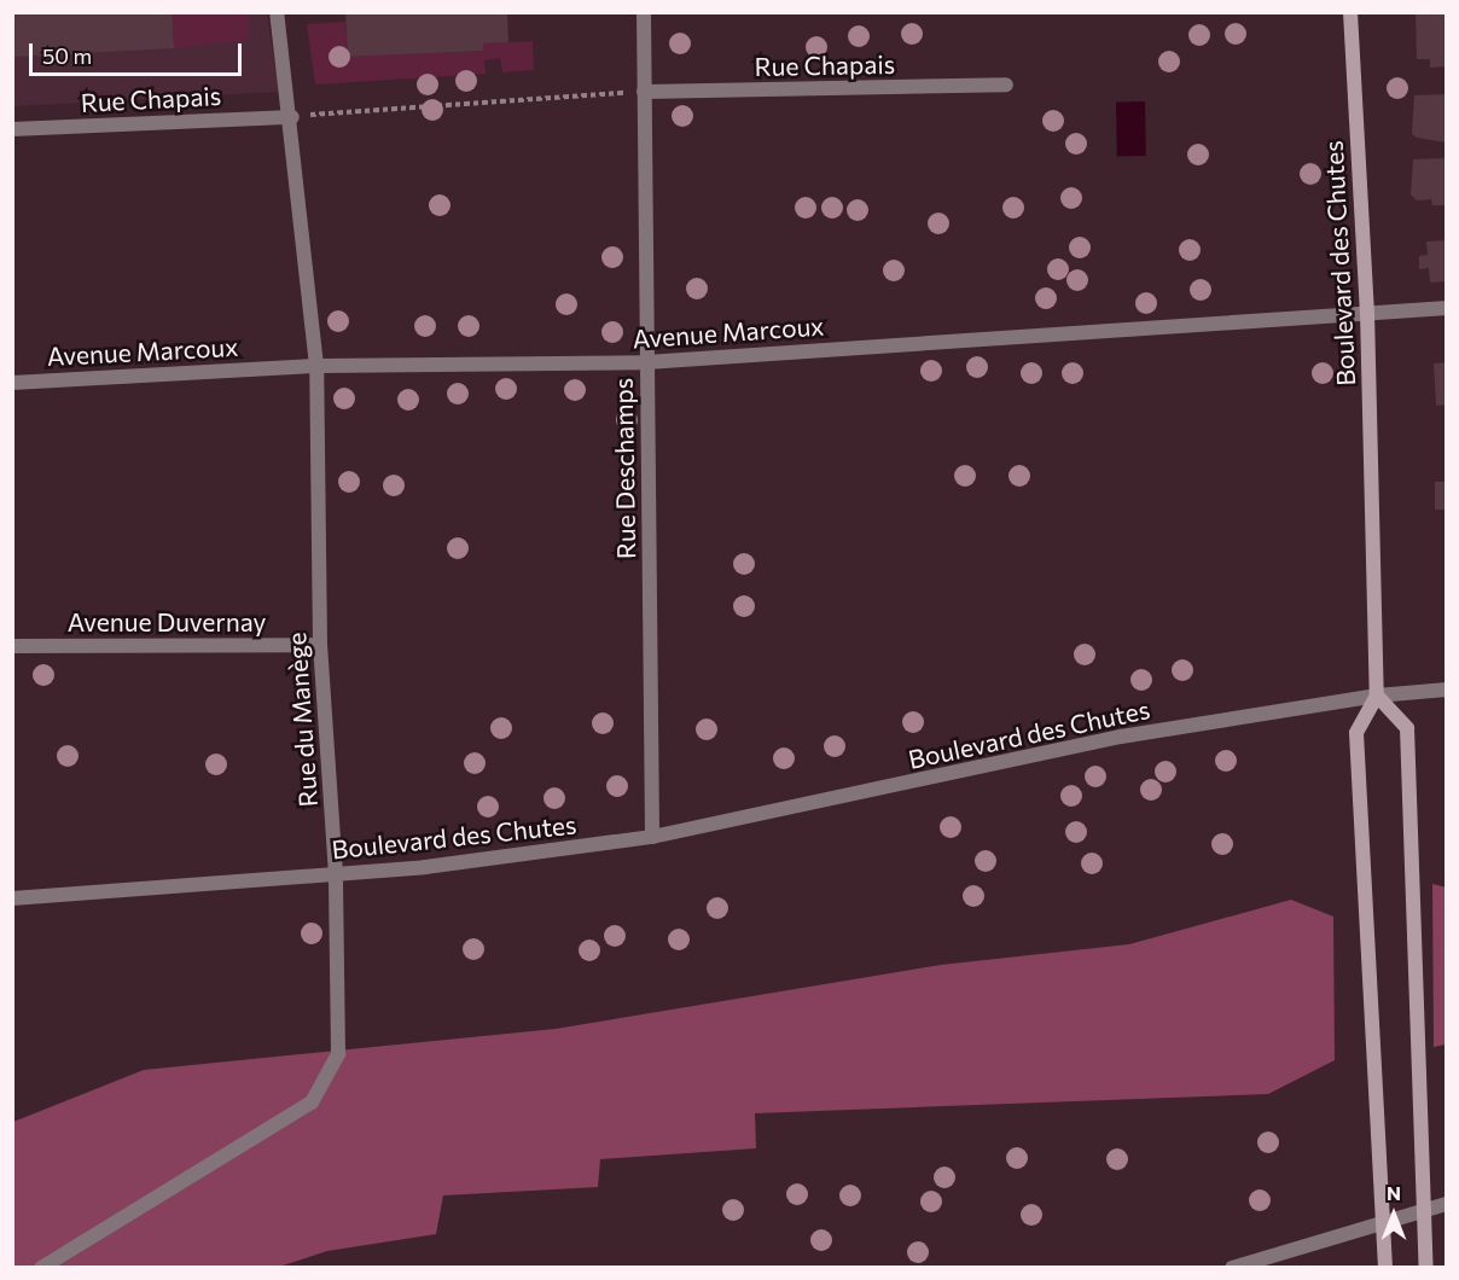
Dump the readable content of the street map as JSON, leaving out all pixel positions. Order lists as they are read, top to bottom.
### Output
{
  "streets": {
    "street": [
      "Rue Chapais",
      "Boulevard des Chutes",
      "Avenue Marcoux",
      "Rue Deschamps",
      "Avenue Duvernay",
      "Rue du Manège"
    ]
  },
  "crossings": [
    ["Rue Chapais", "Rue Deschamps"],
    ["Rue Chapais", "Rue du Manège"],
    ["Boulevard des Chutes", "Avenue Marcoux"],
    ["Boulevard des Chutes", "Rue Deschamps"],
    ["Boulevard des Chutes", "Rue du Manège"],
    ["Avenue Marcoux", "Rue Deschamps"],
    ["Avenue Marcoux", "Rue du Manège"],
    ["Avenue Duvernay", "Rue du Manège"]
  ],
  "scale_bar": "50 m",
  "north": "top"
}
